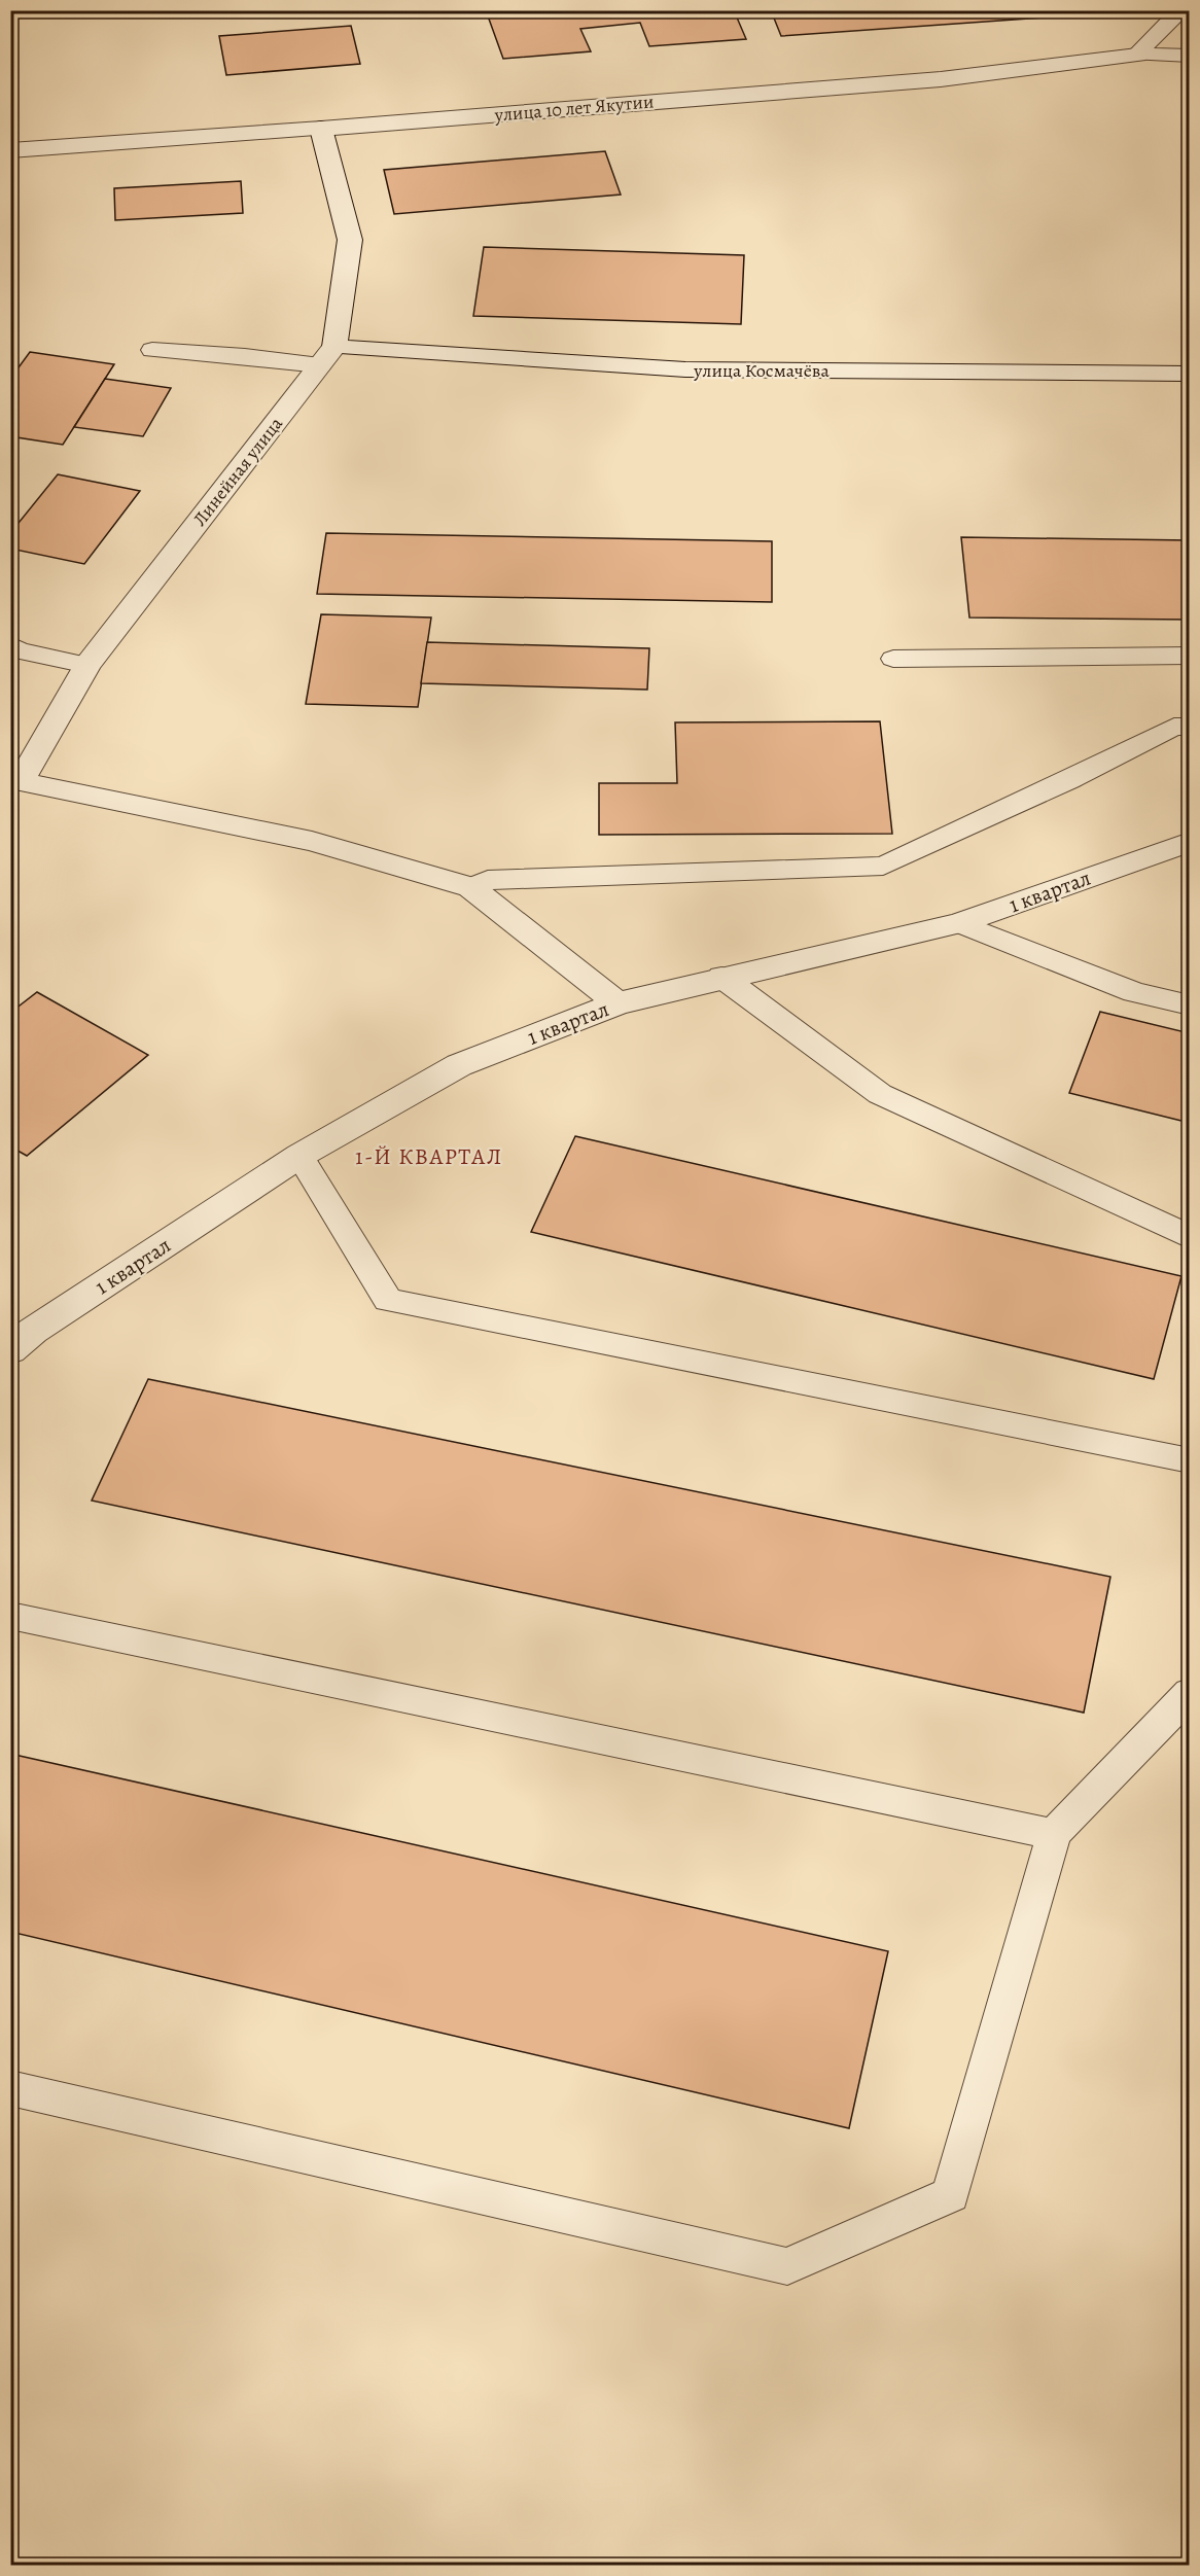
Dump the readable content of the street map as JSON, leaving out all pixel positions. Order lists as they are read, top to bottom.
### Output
{
  "streets": {
    "street": [
      "улица 10 лет Якутии",
      "улица Космачёва",
      "Линейная улица",
      "1 квартал"
    ]
  },
  "crossings": [
    ["улица 10 лет Якутии", "Линейная улица"],
    ["улица Космачёва", "Линейная улица"]
  ],
  "districts": ["1-Й КВАРТАЛ"]
}
